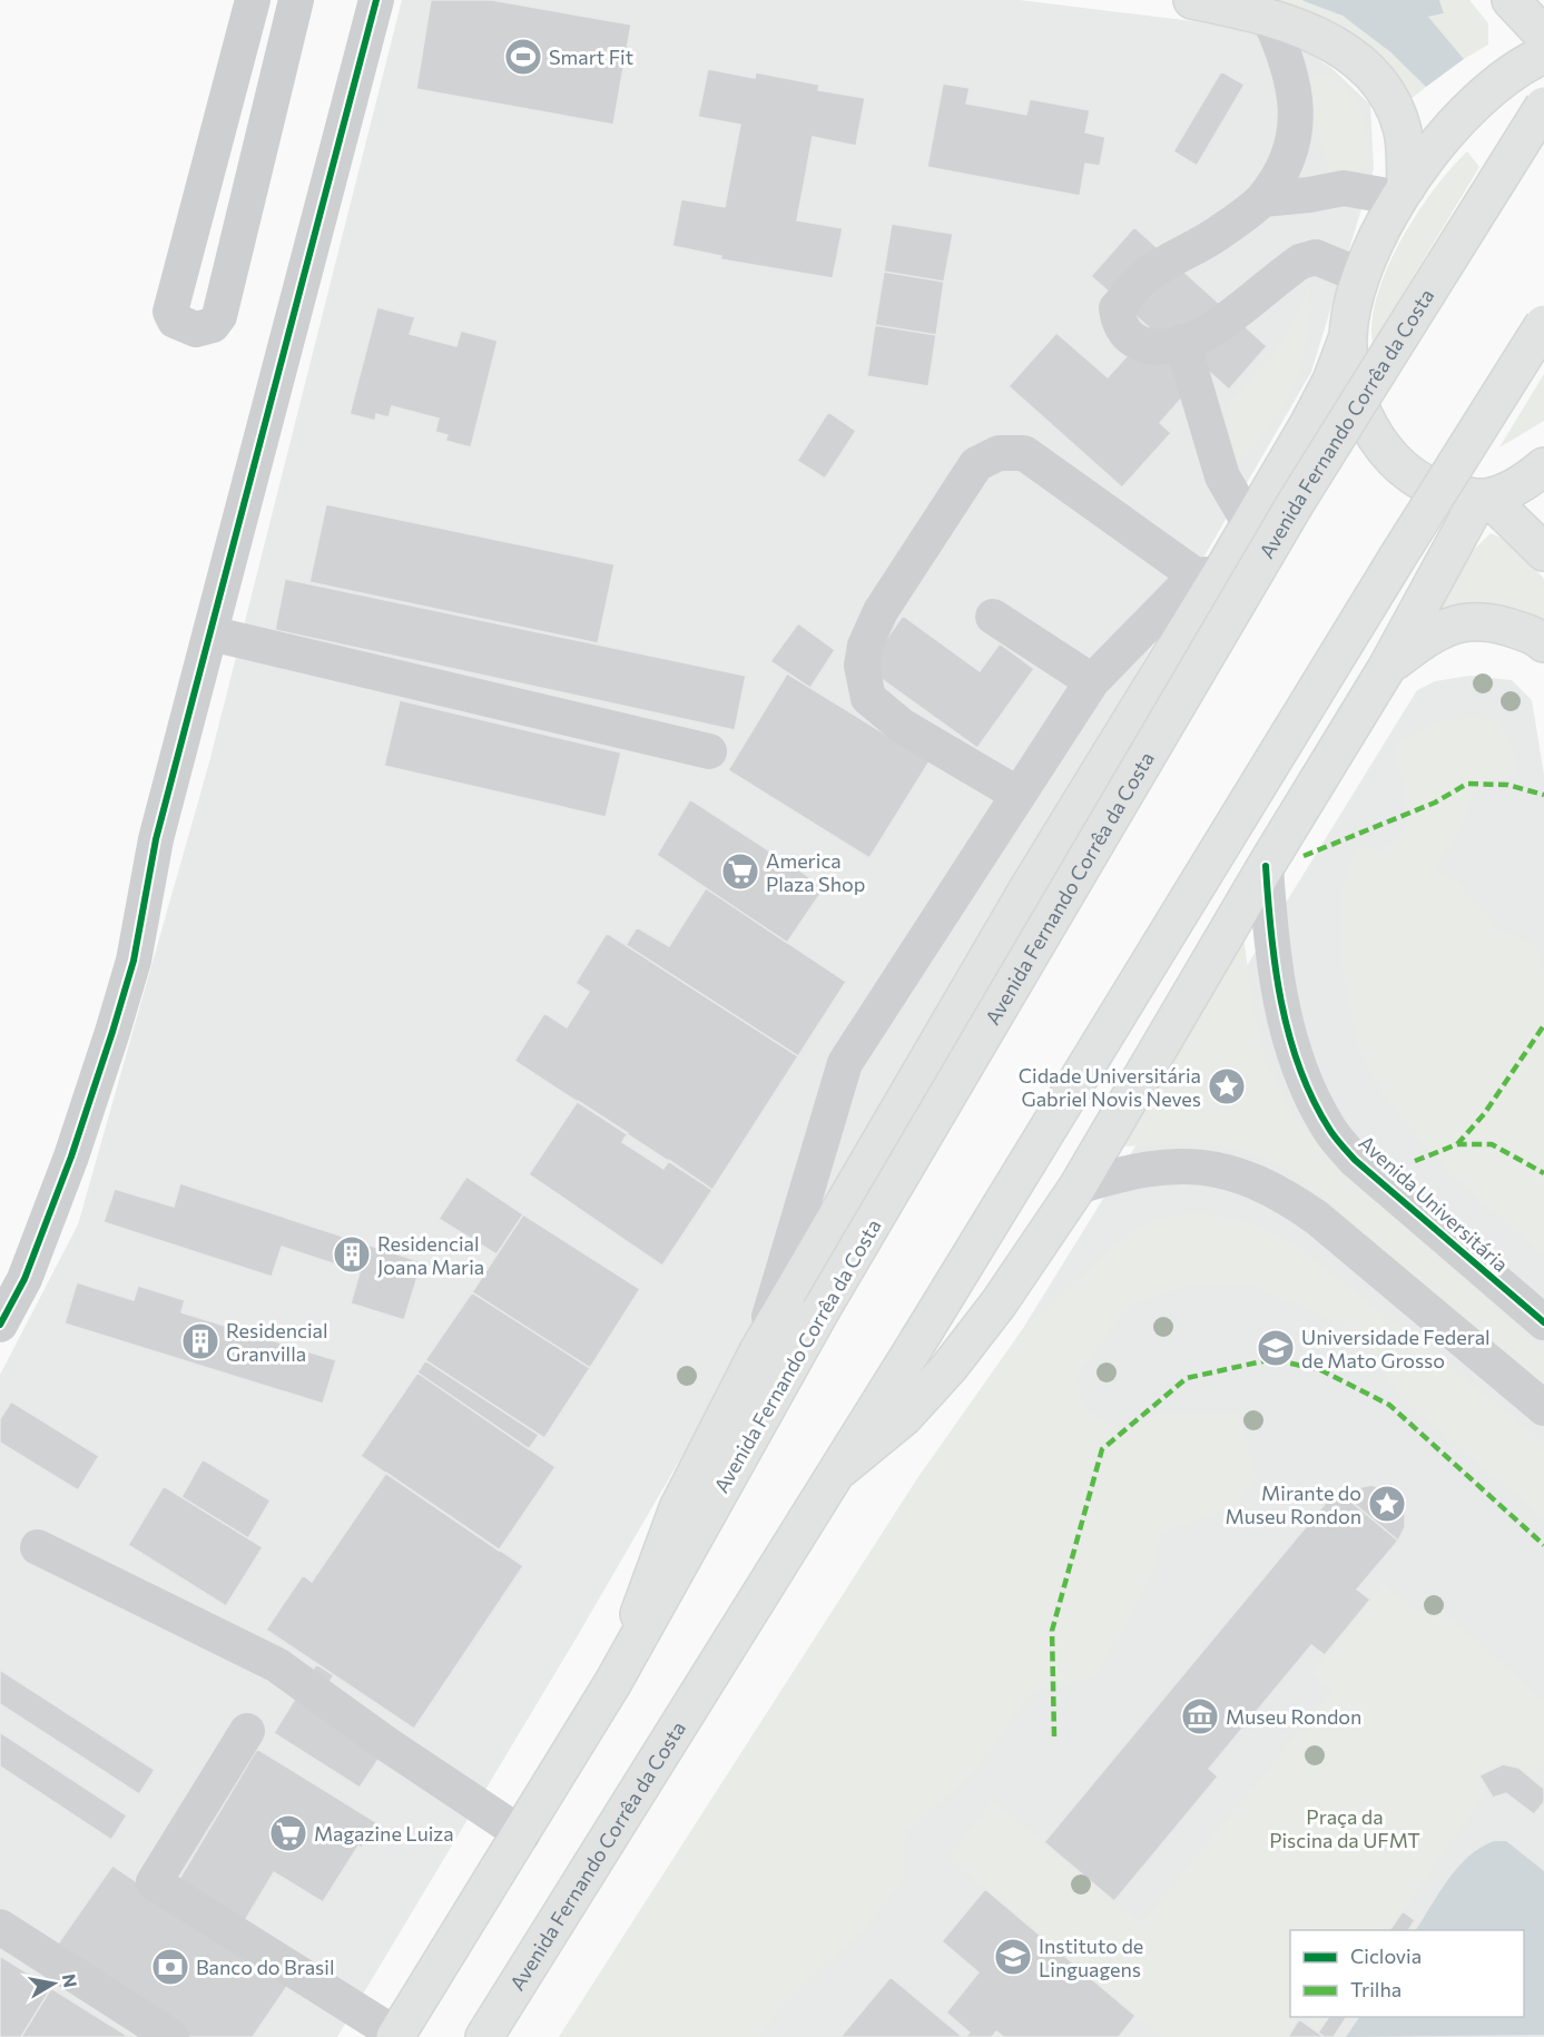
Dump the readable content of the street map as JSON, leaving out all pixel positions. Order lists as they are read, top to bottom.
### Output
{
  "streets": {
    "main road": ["Avenida Fernando Corrêa da Costa"],
    "street": ["Avenida Universitária"]
  },
  "crossings": [
    ["Avenida Fernando Corrêa da Costa", "Avenida Universitária"]
  ],
  "parks": ["Praça da Piscina da UFMT"],
  "places": {
    "sports": ["Smart Fit"],
    "supermarket": ["America Plaza Shop", "Magazine Luiza"],
    "place": ["Cidade Universitária Gabriel Novis Neves", "Mirante do Museu Rondon"],
    "building": ["Residencial Joana Maria", "Residencial Granvilla"],
    "school or university": ["Universidade Federal de Mato Grosso", "Instituto de Linguagens"],
    "museum": ["Museu Rondon"],
    "bank": ["Banco do Brasil"]
  },
  "legend": ["Ciclovia", "Trilha"],
  "north": "right"
}
